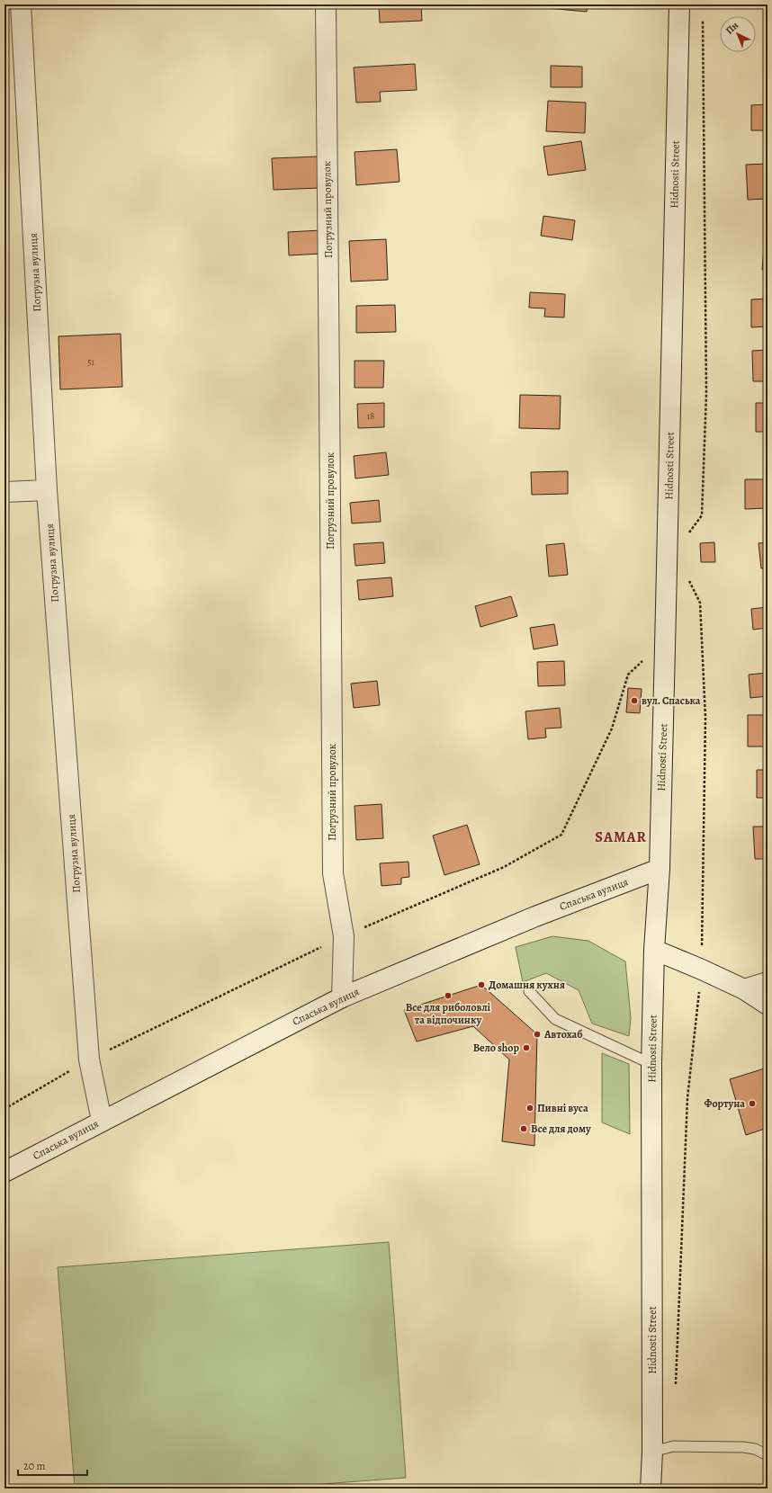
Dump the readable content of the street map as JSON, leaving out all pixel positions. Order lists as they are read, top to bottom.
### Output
{
  "streets": {
    "street": [
      "Hidnosti Street",
      "Погрузний провулок",
      "Погрузна вулиця",
      "Спаська вулиця"
    ]
  },
  "crossings": [
    ["Hidnosti Street", "Спаська вулиця"],
    ["Погрузний провулок", "Спаська вулиця"],
    ["Погрузна вулиця", "Спаська вулиця"]
  ],
  "districts": ["SAMAR"],
  "places": [
    "вул. Спаська",
    "Домашня кухня",
    "Все для риболовлі та відпочинку",
    "Автохаб",
    "Вело shop",
    "Фортуна",
    "Пивні вуса",
    "Все для дому"
  ],
  "house_numbers": ["51", "18"],
  "scale_bar": "20 m",
  "north": "top left"
}
